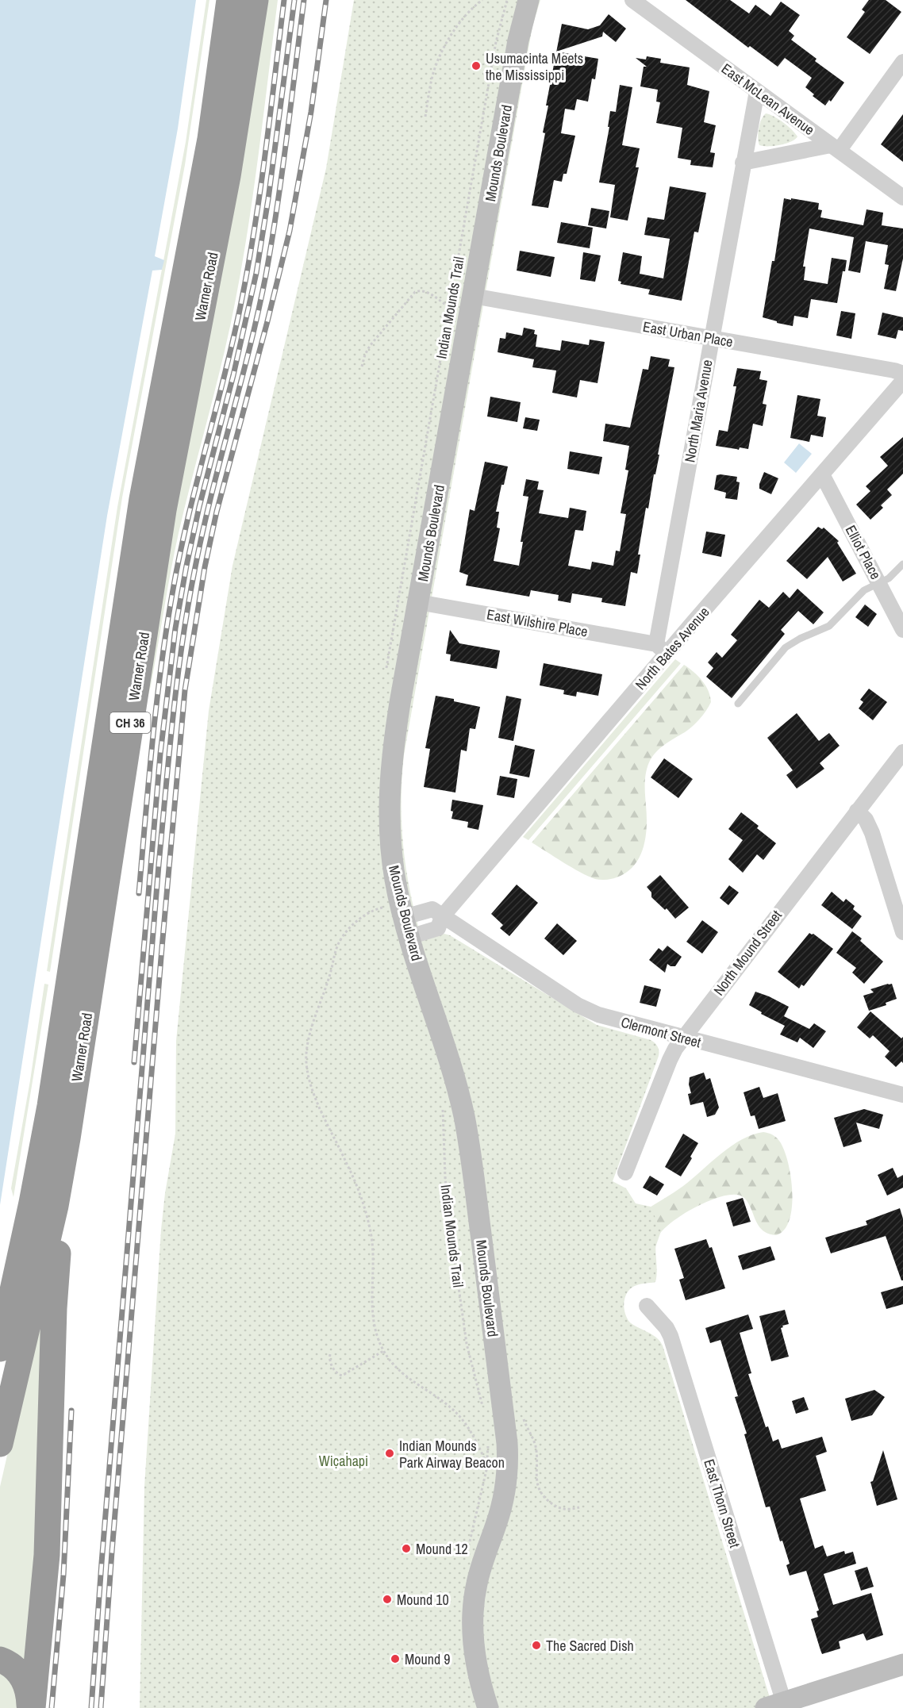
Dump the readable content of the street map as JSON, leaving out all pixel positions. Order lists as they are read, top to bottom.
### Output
{
  "streets": {
    "highway": ["Warner Road", "CH 36"],
    "street": [
      "East McLean Avenue",
      "Mounds Boulevard",
      "East Urban Place",
      "North Maria Avenue",
      "Elliot Place",
      "East Wilshire Place",
      "North Bates Avenue",
      "North Mound Street",
      "Clermont Street",
      "East Thorn Street"
    ],
    "path": ["Indian Mounds Trail"]
  },
  "crossings": [
    ["East McLean Avenue", "North Maria Avenue"],
    ["Mounds Boulevard", "East Urban Place"],
    ["Mounds Boulevard", "East Wilshire Place"],
    ["Mounds Boulevard", "Clermont Street"],
    ["East Urban Place", "North Maria Avenue"],
    ["North Maria Avenue", "East Wilshire Place"],
    ["North Maria Avenue", "North Bates Avenue"],
    ["Elliot Place", "North Bates Avenue"],
    ["East Wilshire Place", "North Bates Avenue"],
    ["North Bates Avenue", "Clermont Street"],
    ["North Mound Street", "Clermont Street"]
  ],
  "parks": ["Wic̣aḣapi"],
  "places": [
    "Usumacinta Meets the Mississippi",
    "Indian Mounds Park Airway Beacon",
    "Mound 12",
    "Mound 10",
    "The Sacred Dish",
    "Mound 9"
  ]
}
